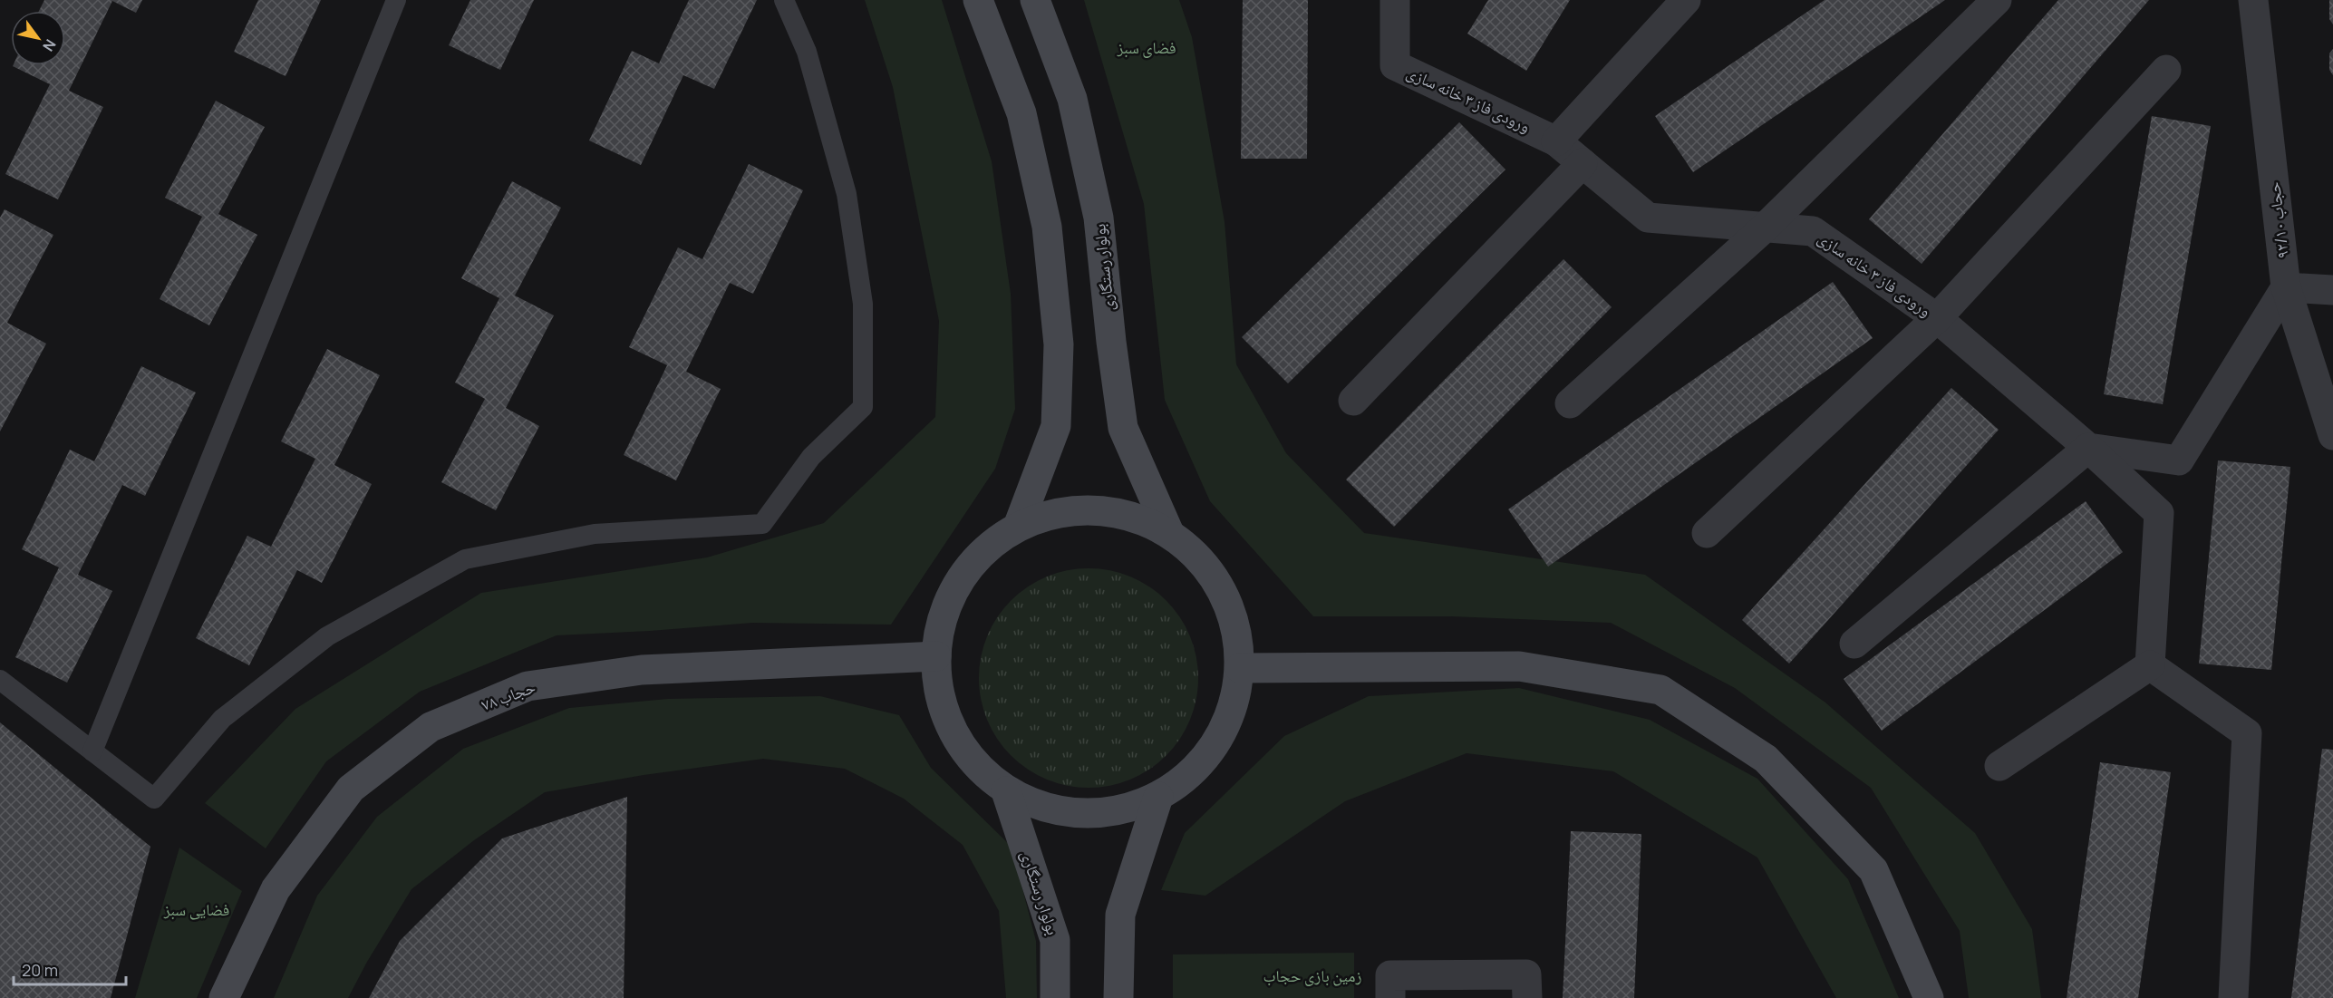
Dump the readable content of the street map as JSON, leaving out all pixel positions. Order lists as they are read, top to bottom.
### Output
{
  "streets": {
    "street": [
      "ورودی فاز ۳ خانه سازی",
      "حجاب ۹۲/۱۰",
      "بولوار رستگاری",
      "حجاب ۷۸"
    ]
  },
  "parks": ["فضای سبز", "فضایی سبز", "زمین بازی حجاب"],
  "scale_bar": "20 m",
  "north": "bottom right"
}
